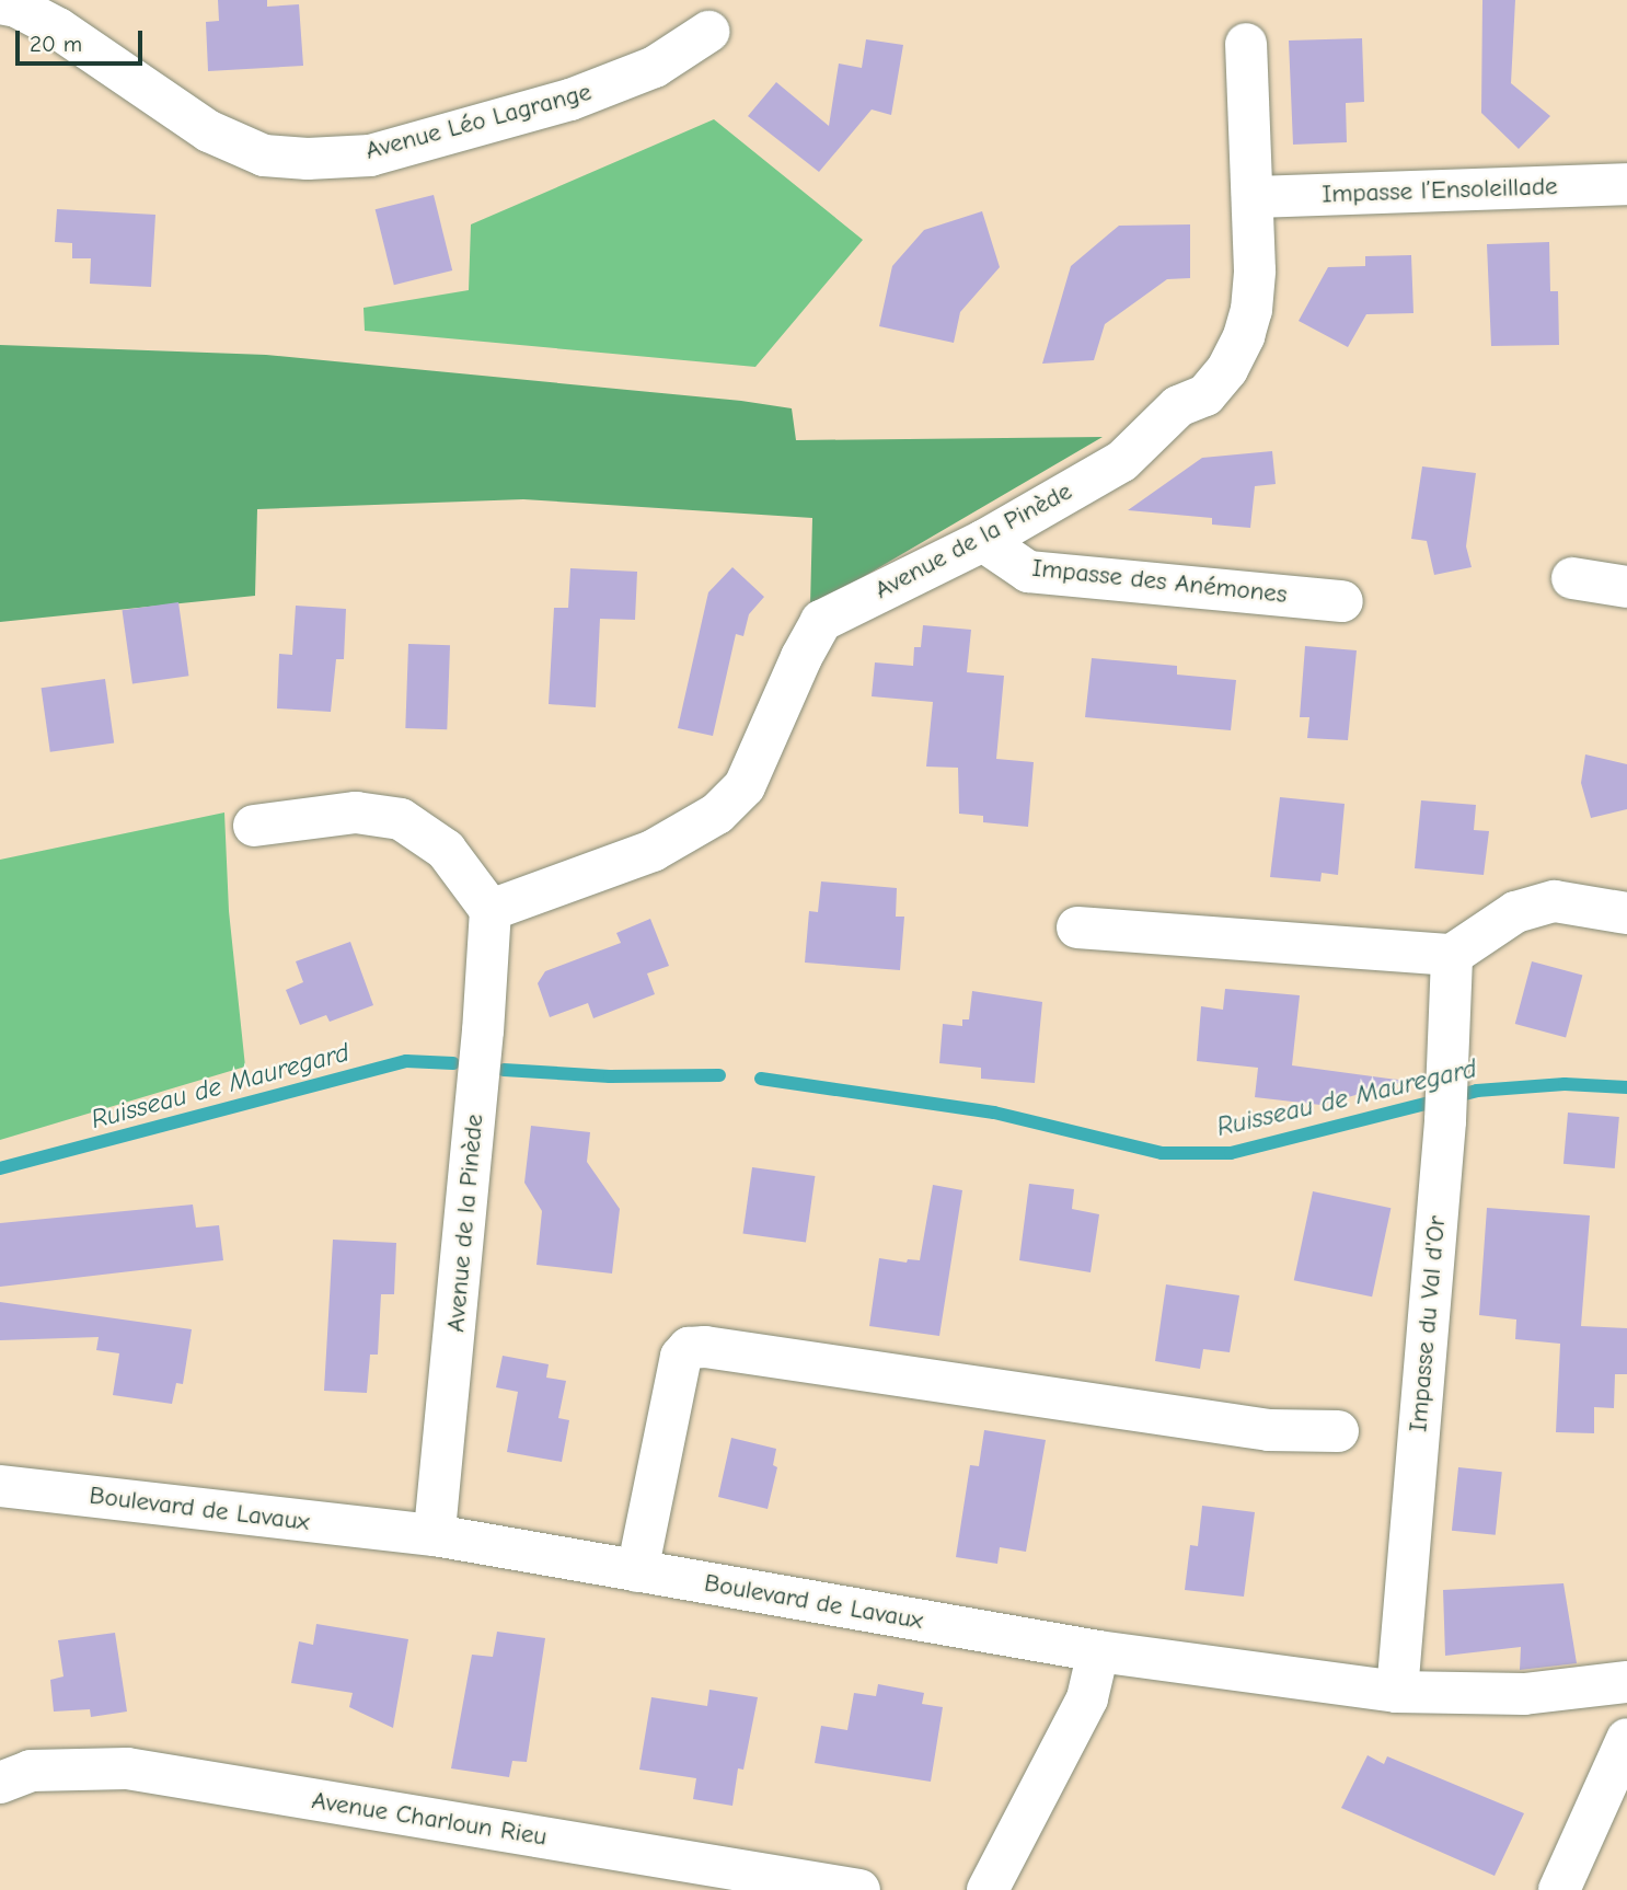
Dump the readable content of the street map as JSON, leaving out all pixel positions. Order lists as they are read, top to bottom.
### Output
{
  "streets": {
    "street": [
      "Avenue Léo Lagrange",
      "Impasse l’Ensoleillade",
      "Avenue de la Pinède",
      "Impasse des Anémones",
      "Impasse du Val d'Or",
      "Boulevard de Lavaux",
      "Avenue Charloun Rieu"
    ]
  },
  "crossings": [
    ["Impasse l’Ensoleillade", "Avenue de la Pinède"],
    ["Avenue de la Pinède", "Impasse des Anémones"],
    ["Avenue de la Pinède", "Boulevard de Lavaux"],
    ["Impasse du Val d'Or", "Boulevard de Lavaux"]
  ],
  "water": ["Ruisseau de Mauregard"],
  "scale_bar": "20 m"
}
